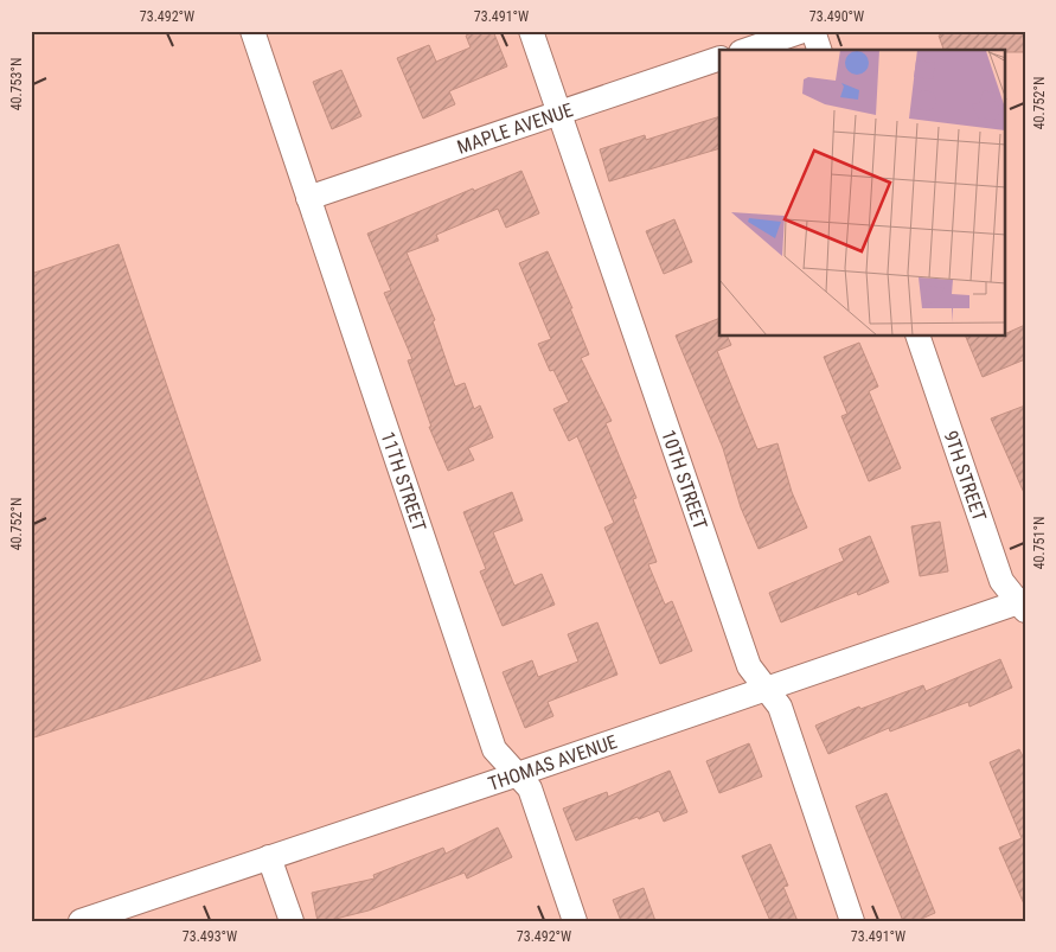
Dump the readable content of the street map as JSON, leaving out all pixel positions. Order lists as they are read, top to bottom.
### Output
{
  "streets": {
    "street": [
      "MAPLE AVENUE",
      "9TH STREET",
      "10TH STREET",
      "11TH STREET",
      "THOMAS AVENUE"
    ]
  },
  "crossings": [
    ["MAPLE AVENUE", "10TH STREET"],
    ["MAPLE AVENUE", "11TH STREET"],
    ["9TH STREET", "THOMAS AVENUE"],
    ["10TH STREET", "THOMAS AVENUE"],
    ["11TH STREET", "THOMAS AVENUE"]
  ],
  "coordinates": [
    "73.492°W",
    "73.491°W",
    "73.490°W",
    "40.753°N",
    "40.752°N",
    "40.751°N",
    "73.493°W"
  ]
}
